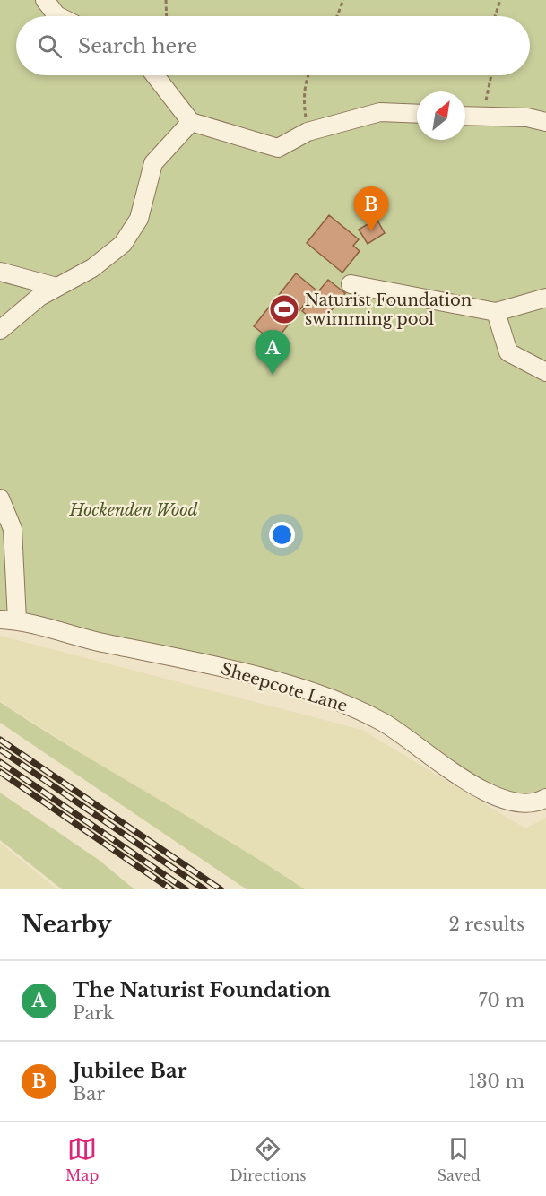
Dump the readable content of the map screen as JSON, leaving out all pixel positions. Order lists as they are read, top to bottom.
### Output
{
  "streets": {
    "street": ["Sheepcote Lane"]
  },
  "parks": ["Hockenden Wood"],
  "places": {
    "sports": ["Naturist Foundation swimming pool"]
  },
  "north": "top right",
  "page": {
    "search": "Search here",
    "pins": ["B", "A"],
    "heading": ["Nearby", "2 results"],
    "list": [
      {
        "mark": "A",
        "name": "The Naturist Foundation",
        "note": "Park",
        "value": "70 m"
      },
      {
        "mark": "B",
        "name": "Jubilee Bar",
        "note": "Bar",
        "value": "130 m"
      }
    ],
    "nav": ["Map", "Directions", "Saved"]
  }
}
